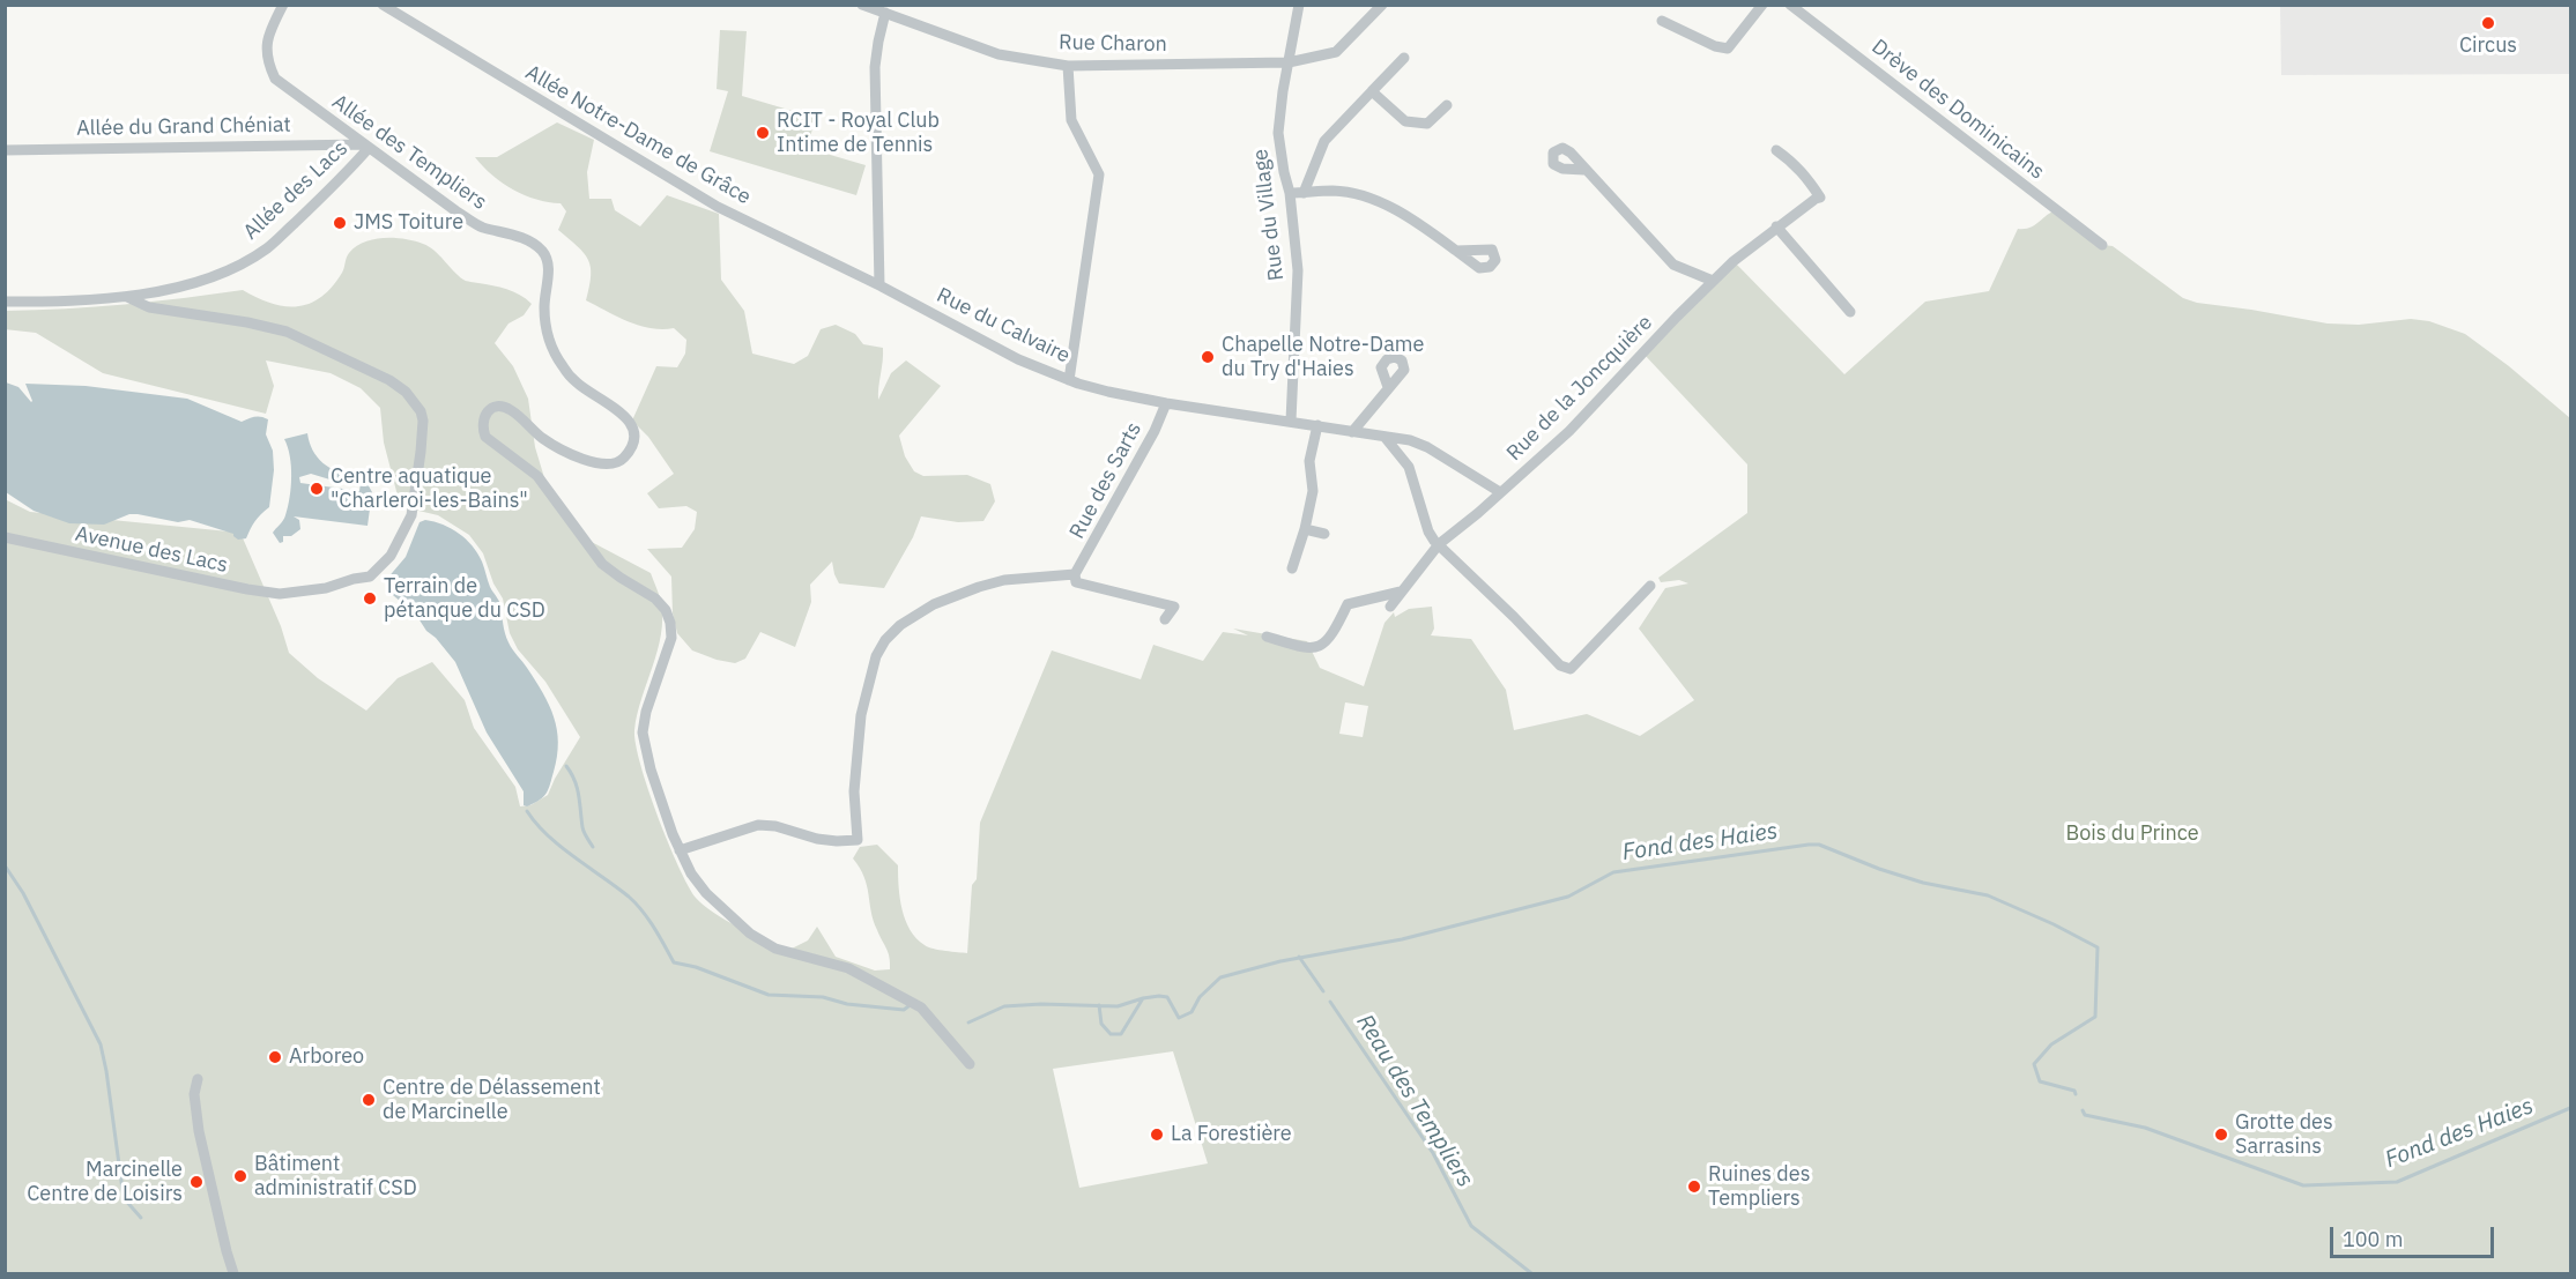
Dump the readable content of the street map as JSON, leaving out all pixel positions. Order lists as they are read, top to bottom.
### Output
{
  "streets": {
    "street": [
      "Rue Charon",
      "Drève des Dominicains",
      "Allée du Grand Chéniat",
      "Allée Notre-Dame de Grâce",
      "Allée des Templiers",
      "Allée des Lacs",
      "Rue du Village",
      "Rue du Calvaire",
      "Rue de la Joncquière",
      "Rue des Sarts",
      "Avenue des Lacs"
    ]
  },
  "crossings": [
    ["Rue Charon", "Rue du Village"],
    ["Allée du Grand Chéniat", "Allée des Templiers"],
    ["Allée du Grand Chéniat", "Allée des Lacs"],
    ["Allée Notre-Dame de Grâce", "Rue du Calvaire"],
    ["Allée des Templiers", "Allée des Lacs"],
    ["Allée des Lacs", "Avenue des Lacs"],
    ["Rue du Village", "Rue du Calvaire"],
    ["Rue du Calvaire", "Rue de la Joncquière"],
    ["Rue du Calvaire", "Rue des Sarts"]
  ],
  "water": ["Fond des Haies", "Reau des Templiers"],
  "parks": ["Bois du Prince"],
  "places": [
    "Circus",
    "RCIT - Royal Club Intime de Tennis",
    "JMS Toiture",
    "Chapelle Notre-Dame du Try d'Haies",
    "Centre aquatique \"Charleroi-les-Bains\"",
    "Terrain de pétanque du CSD",
    "Arboreo",
    "Centre de Délassement de Marcinelle",
    "La Forestière",
    "Grotte des Sarrasins",
    "Bâtiment administratif CSD",
    "Marcinelle Centre de Loisirs",
    "Ruines des Templiers"
  ],
  "scale_bar": "100 m"
}
